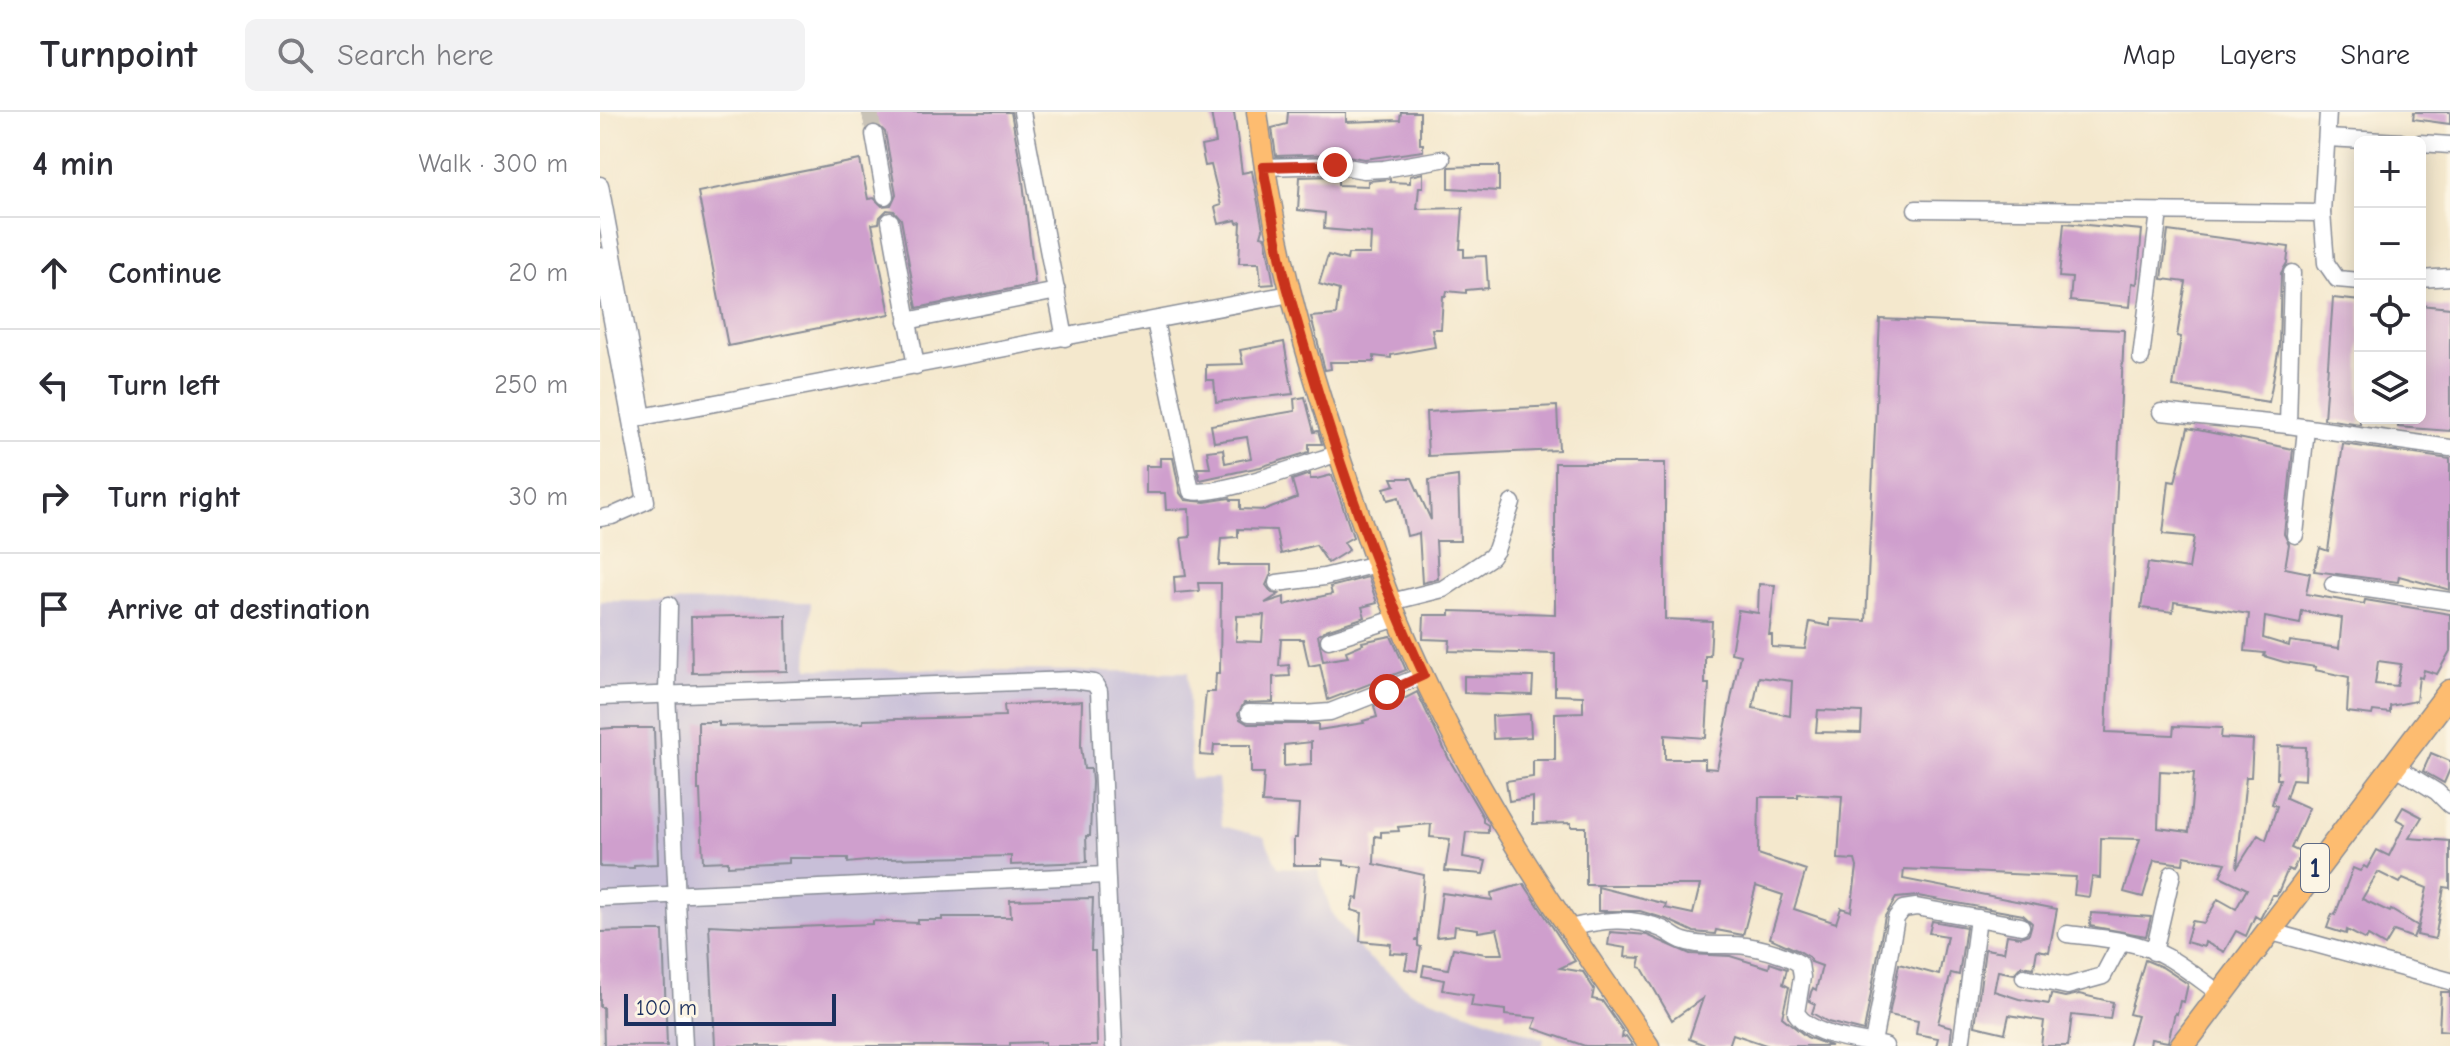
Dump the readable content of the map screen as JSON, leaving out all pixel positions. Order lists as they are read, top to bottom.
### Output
{
  "streets": {
    "highway": ["1"]
  },
  "scale_bar": "100 m",
  "page": {
    "header": "Turnpoint",
    "search": "Search here",
    "nav": ["Map", "Layers", "Share"],
    "heading": ["4 min", "Walk · 300 m"],
    "map_buttons": ["+", "−"],
    "list": [
      ["Continue", "20 m"],
      ["Turn left", "250 m"],
      ["Turn right", "30 m"],
      "Arrive at destination"
    ],
    "scale": "100 m"
  }
}
